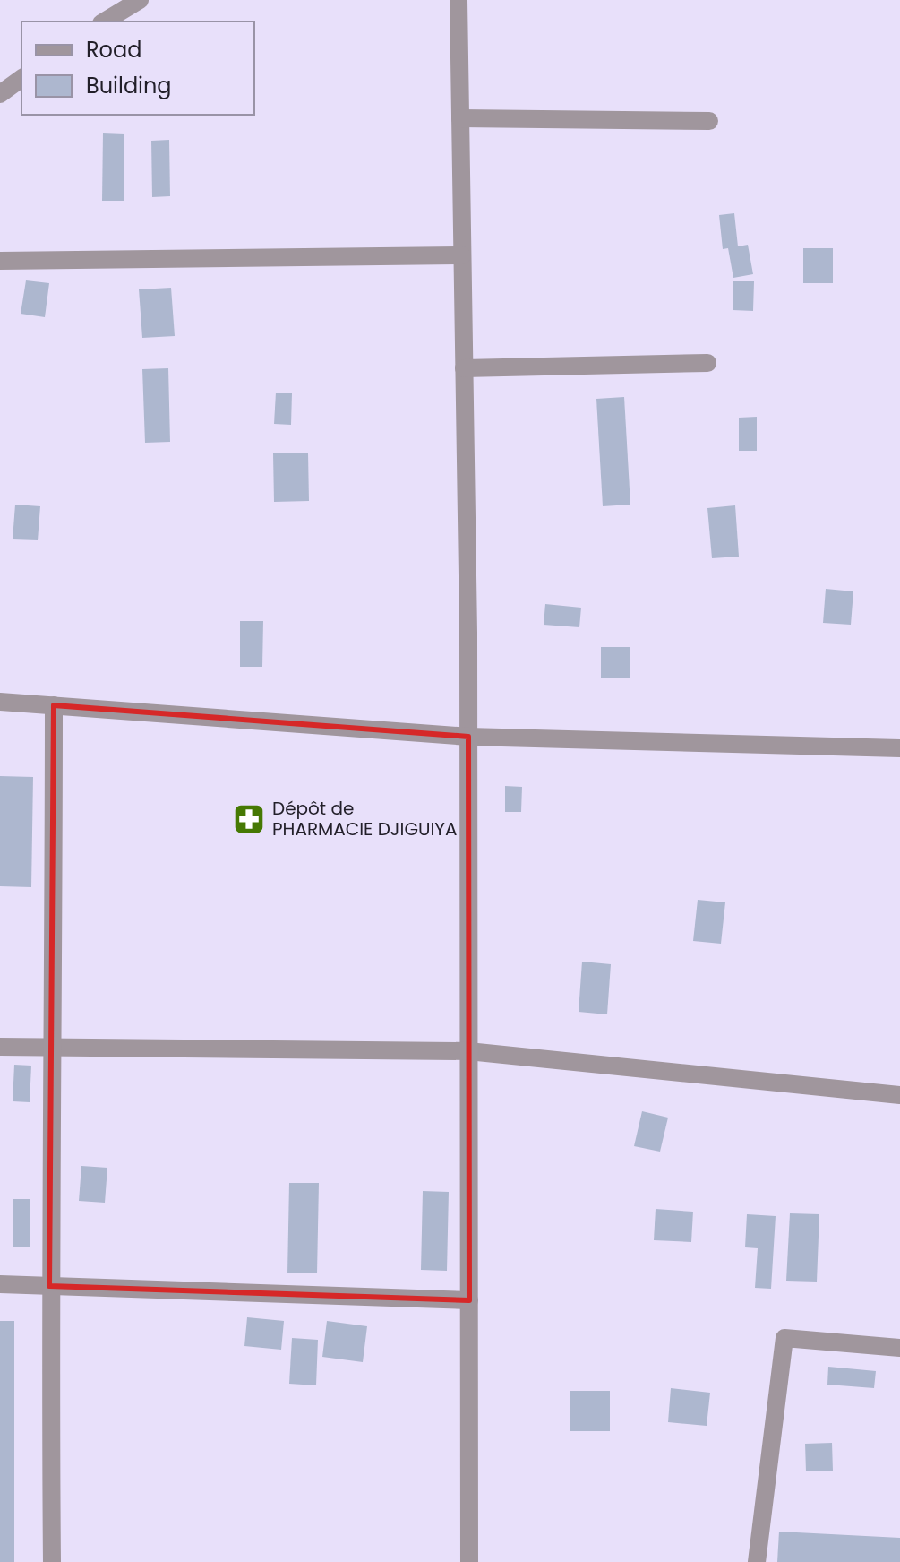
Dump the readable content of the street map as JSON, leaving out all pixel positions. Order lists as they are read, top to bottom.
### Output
{
  "places": {
    "pharmacy": ["Dépôt de PHARMACIE DJIGUIYA"]
  },
  "legend": ["Road", "Building"]
}
